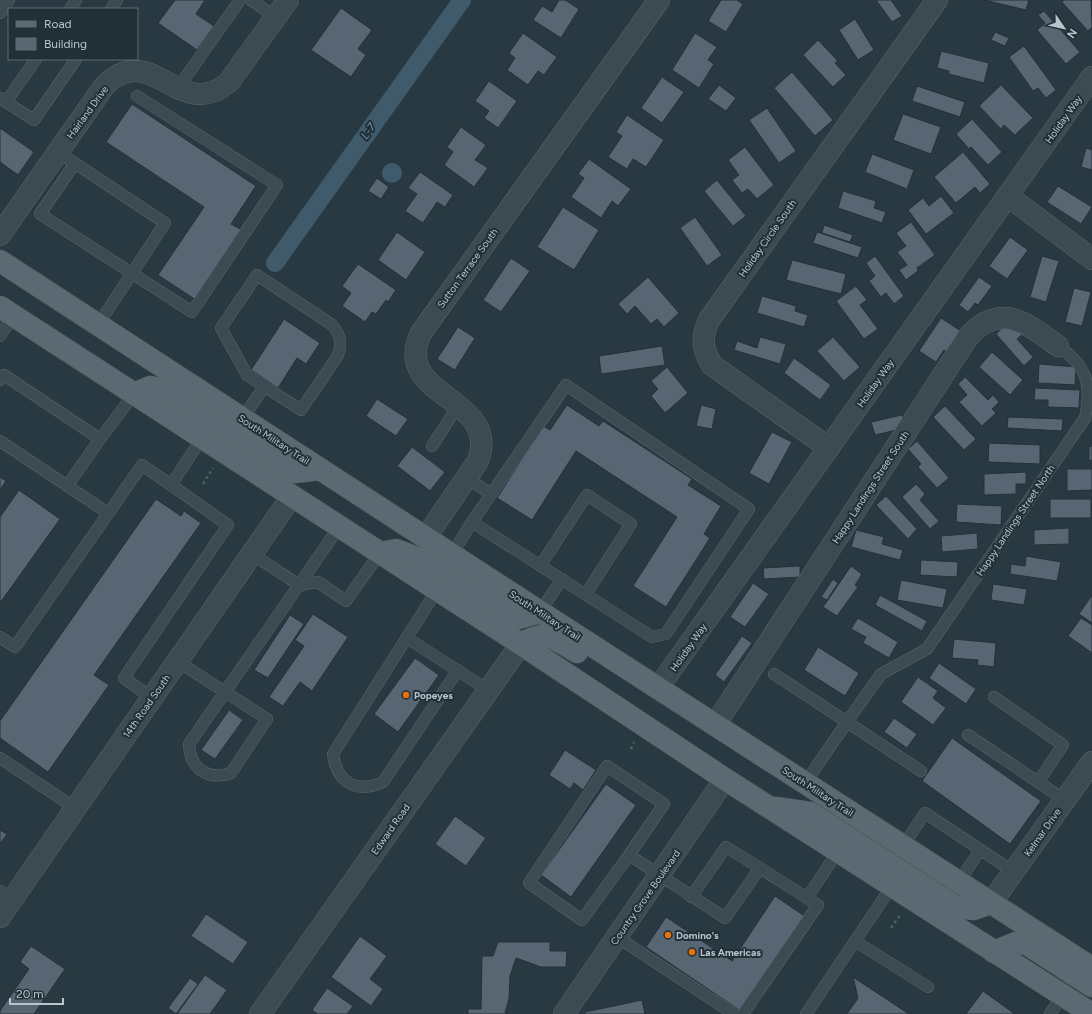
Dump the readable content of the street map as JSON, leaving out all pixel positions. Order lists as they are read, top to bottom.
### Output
{
  "streets": {
    "main road": ["South Military Trail"],
    "street": [
      "Hairland Drive",
      "Holiday Way",
      "Holiday Circle South",
      "Sutton Terrace South",
      "Happy Landings Street South",
      "14th Road South",
      "Edward Road",
      "Kelmar Drive",
      "Country Grove Boulevard"
    ],
    "lane": ["Happy Landings Street North"]
  },
  "crossings": [
    ["Holiday Way", "Holiday Circle South"],
    ["Holiday Way", "South Military Trail"],
    ["Sutton Terrace South", "South Military Trail"],
    ["South Military Trail", "Happy Landings Street South"],
    ["South Military Trail", "Kelmar Drive"],
    ["Happy Landings Street South", "Happy Landings Street North"]
  ],
  "water": ["L-7"],
  "places": ["Popeyes", "Domino's", "Las Americas"],
  "legend": ["Road", "Building"],
  "scale_bar": "20 m",
  "north": "bottom right"
}
